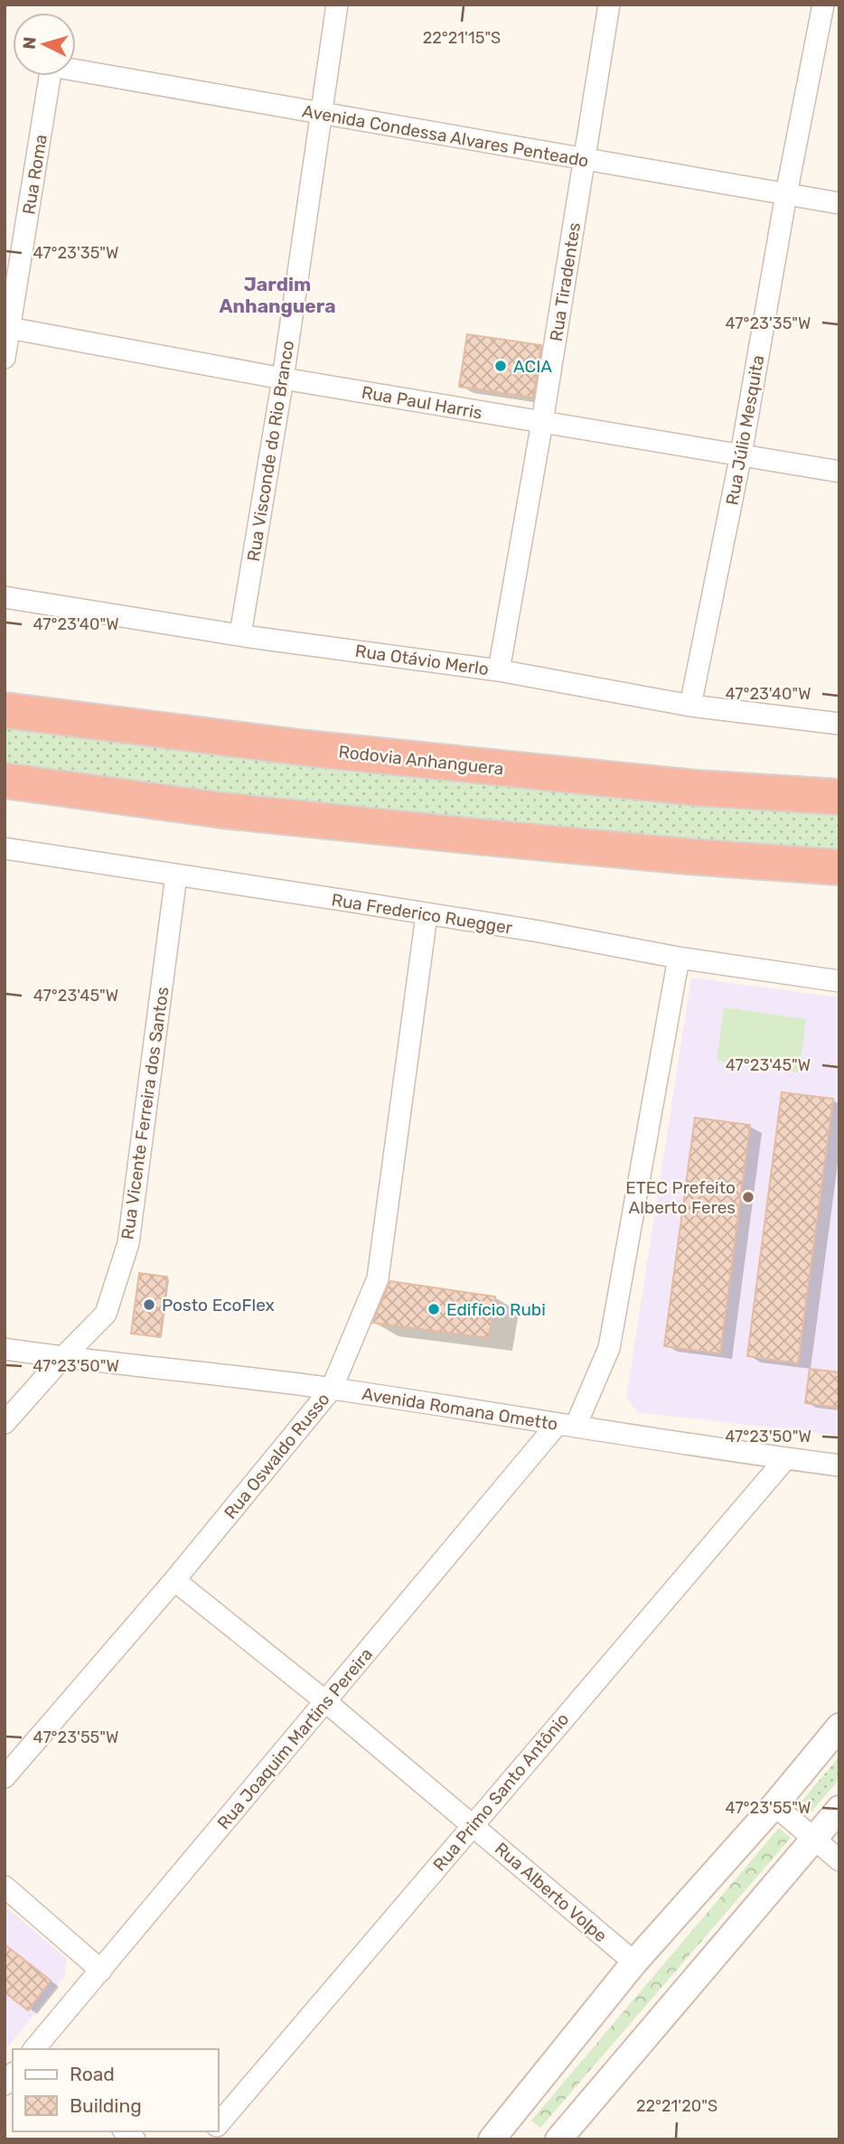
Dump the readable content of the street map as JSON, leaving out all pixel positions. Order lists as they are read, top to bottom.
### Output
{
  "streets": {
    "highway": ["Rodovia Anhanguera"],
    "street": [
      "Avenida Condessa Alvares Penteado",
      "Rua Roma",
      "Rua Tiradentes",
      "Rua Paul Harris",
      "Rua Júlio Mesquita",
      "Rua Visconde do Rio Branco",
      "Rua Otávio Merlo",
      "Rua Frederico Ruegger",
      "Rua Vicente Ferreira dos Santos",
      "Avenida Romana Ometto",
      "Rua Oswaldo Russo",
      "Rua Joaquim Martins Pereira",
      "Rua Primo Santo Antônio",
      "Rua Alberto Volpe"
    ]
  },
  "crossings": [
    ["Avenida Condessa Alvares Penteado", "Rua Tiradentes"],
    ["Avenida Condessa Alvares Penteado", "Rua Júlio Mesquita"],
    ["Avenida Condessa Alvares Penteado", "Rua Visconde do Rio Branco"],
    ["Rua Roma", "Rua Paul Harris"],
    ["Rua Tiradentes", "Rua Paul Harris"],
    ["Rua Tiradentes", "Rua Otávio Merlo"],
    ["Rua Paul Harris", "Rua Júlio Mesquita"],
    ["Rua Paul Harris", "Rua Visconde do Rio Branco"],
    ["Rua Júlio Mesquita", "Rua Otávio Merlo"],
    ["Rua Visconde do Rio Branco", "Rua Otávio Merlo"],
    ["Rua Frederico Ruegger", "Rua Vicente Ferreira dos Santos"],
    ["Rua Frederico Ruegger", "Rua Oswaldo Russo"],
    ["Rua Frederico Ruegger", "Rua Joaquim Martins Pereira"],
    ["Rua Vicente Ferreira dos Santos", "Avenida Romana Ometto"],
    ["Avenida Romana Ometto", "Rua Oswaldo Russo"],
    ["Avenida Romana Ometto", "Rua Joaquim Martins Pereira"],
    ["Avenida Romana Ometto", "Rua Primo Santo Antônio"],
    ["Rua Oswaldo Russo", "Rua Alberto Volpe"],
    ["Rua Joaquim Martins Pereira", "Rua Alberto Volpe"],
    ["Rua Primo Santo Antônio", "Rua Alberto Volpe"]
  ],
  "districts": ["Jardim Anhanguera"],
  "places": [
    "ACIA",
    "ETEC Prefeito Alberto Feres",
    "Posto EcoFlex",
    "Edifício Rubi"
  ],
  "legend": ["Road", "Building"],
  "north": "left",
  "coordinates": [
    "22°21'15\"S",
    "47°23'35\"W",
    "47°23'40\"W",
    "47°23'45\"W",
    "47°23'50\"W",
    "47°23'55\"W",
    "22°21'20\"S"
  ]
}
